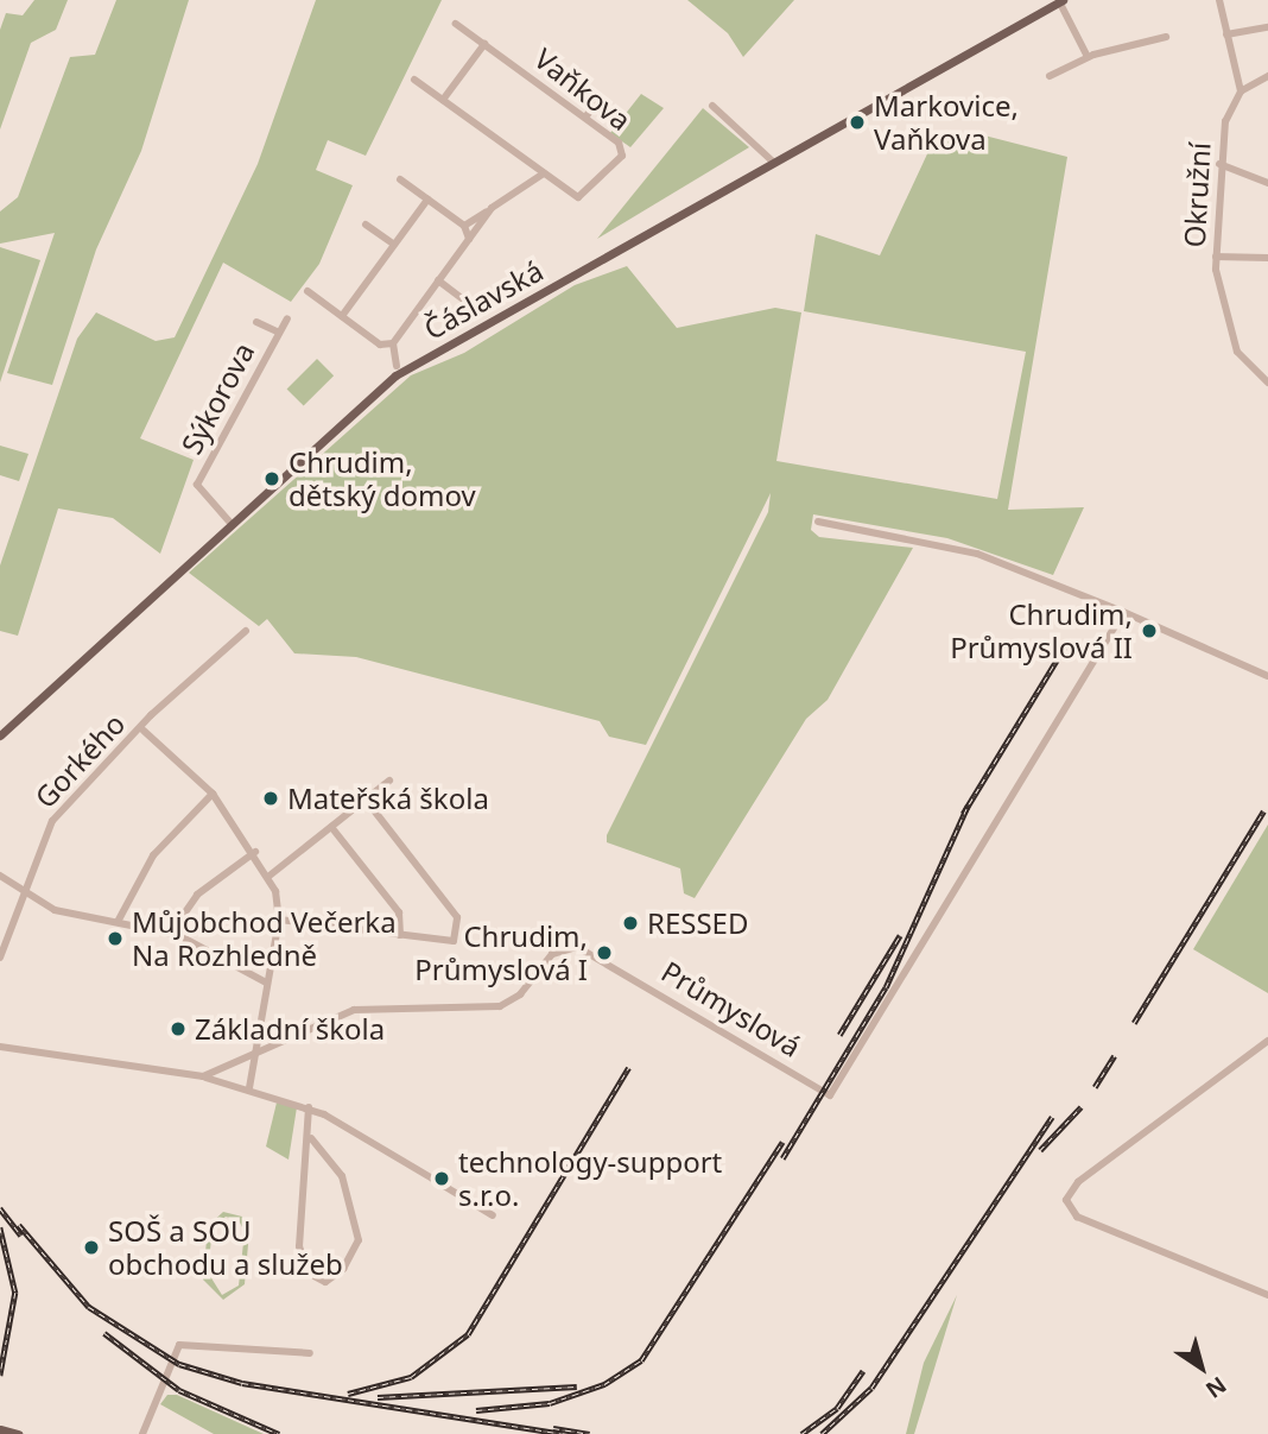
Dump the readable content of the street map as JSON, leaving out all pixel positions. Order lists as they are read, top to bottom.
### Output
{
  "streets": {
    "main road": ["Čáslavská"],
    "street": [
      "Vaňkova",
      "Okružní",
      "Sýkorova",
      "Gorkého",
      "Průmyslová"
    ]
  },
  "crossings": [
    ["Čáslavská", "Sýkorova"]
  ],
  "places": [
    "Markovice, Vaňkova",
    "Chrudim, dětský domov",
    "Chrudim, Průmyslová II",
    "Mateřská škola",
    "RESSED",
    "Můjobchod Večerka Na Rozhledně",
    "Chrudim, Průmyslová I",
    "Základní škola",
    "technology-support s.r.o.",
    "SOŠ a SOU obchodu a služeb"
  ],
  "north": "bottom right"
}
